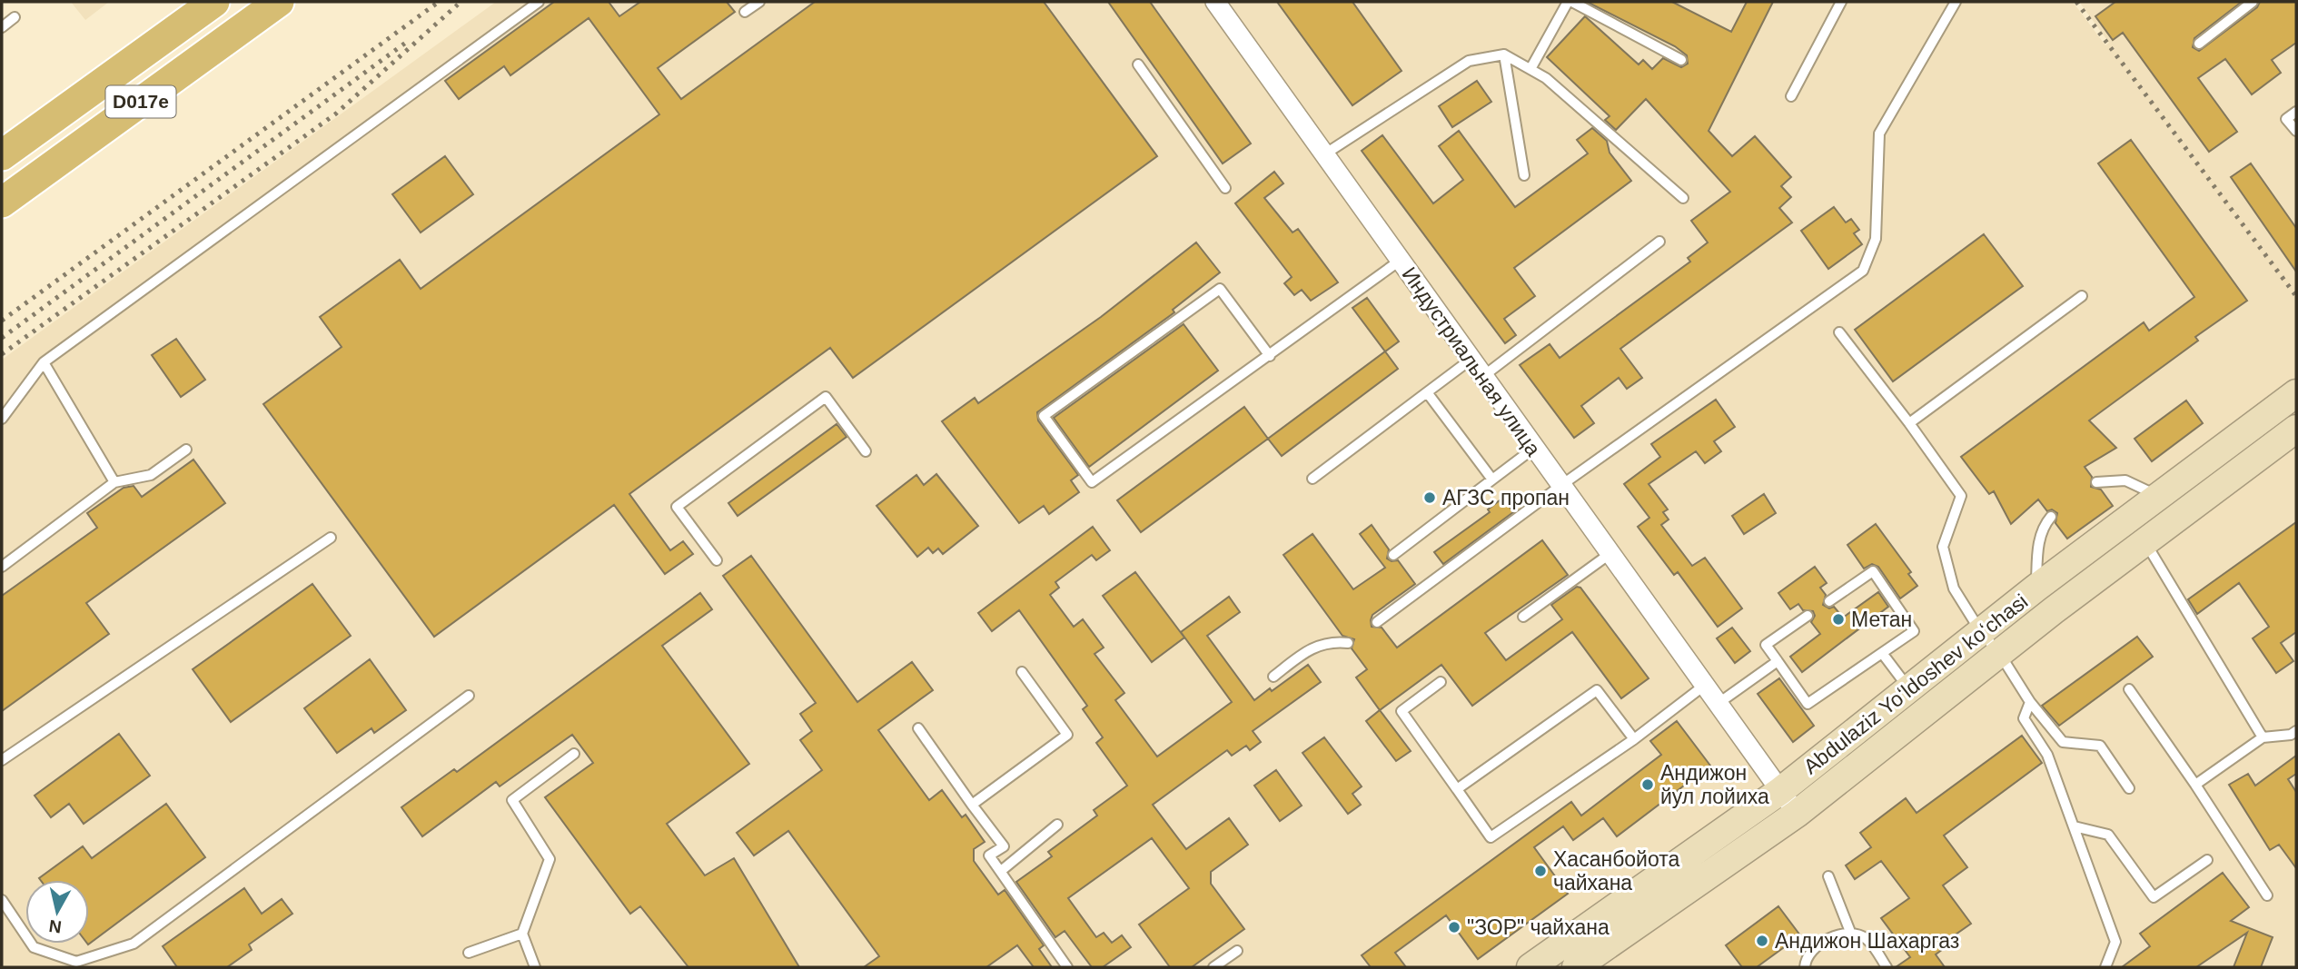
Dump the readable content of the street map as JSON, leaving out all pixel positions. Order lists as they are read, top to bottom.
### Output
{
  "streets": {
    "main road": ["D017e", "Abdulaziz Yoʻldoshev koʻchasi"],
    "street": ["Индустриальная улица"]
  },
  "crossings": [
    ["Индустриальная улица", "Abdulaziz Yoʻldoshev koʻchasi"]
  ],
  "places": [
    "АГЗС пропан",
    "Метан",
    "Андижон йул лойиха",
    "Хасанбойота чайхана",
    "\"ЗОР\" чайхана",
    "Андижон Шахаргаз"
  ],
  "north": "bottom"
}
